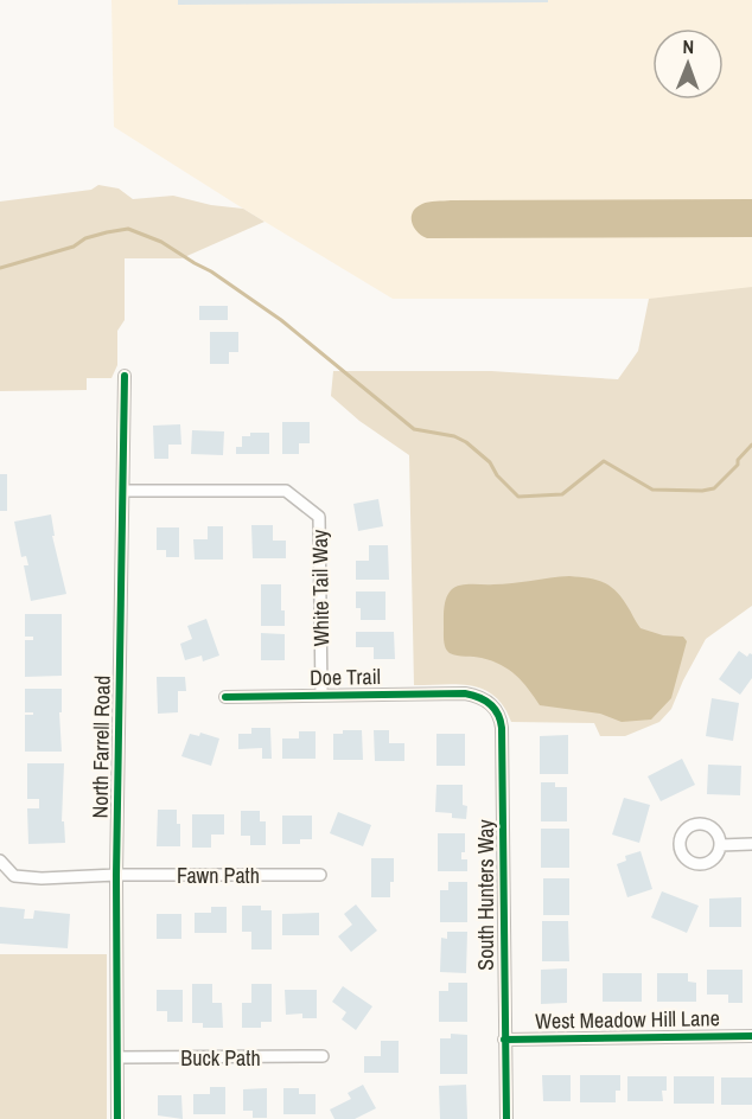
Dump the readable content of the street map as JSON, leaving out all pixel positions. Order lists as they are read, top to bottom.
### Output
{
  "streets": {
    "street": [
      "White Tail Way",
      "Doe Trail",
      "North Farrell Road",
      "Fawn Path",
      "South Hunters Way",
      "West Meadow Hill Lane",
      "Buck Path"
    ]
  },
  "crossings": [
    ["White Tail Way", "Doe Trail"],
    ["White Tail Way", "North Farrell Road"],
    ["Doe Trail", "South Hunters Way"],
    ["North Farrell Road", "Fawn Path"],
    ["North Farrell Road", "Buck Path"],
    ["South Hunters Way", "West Meadow Hill Lane"]
  ],
  "north": "top"
}
